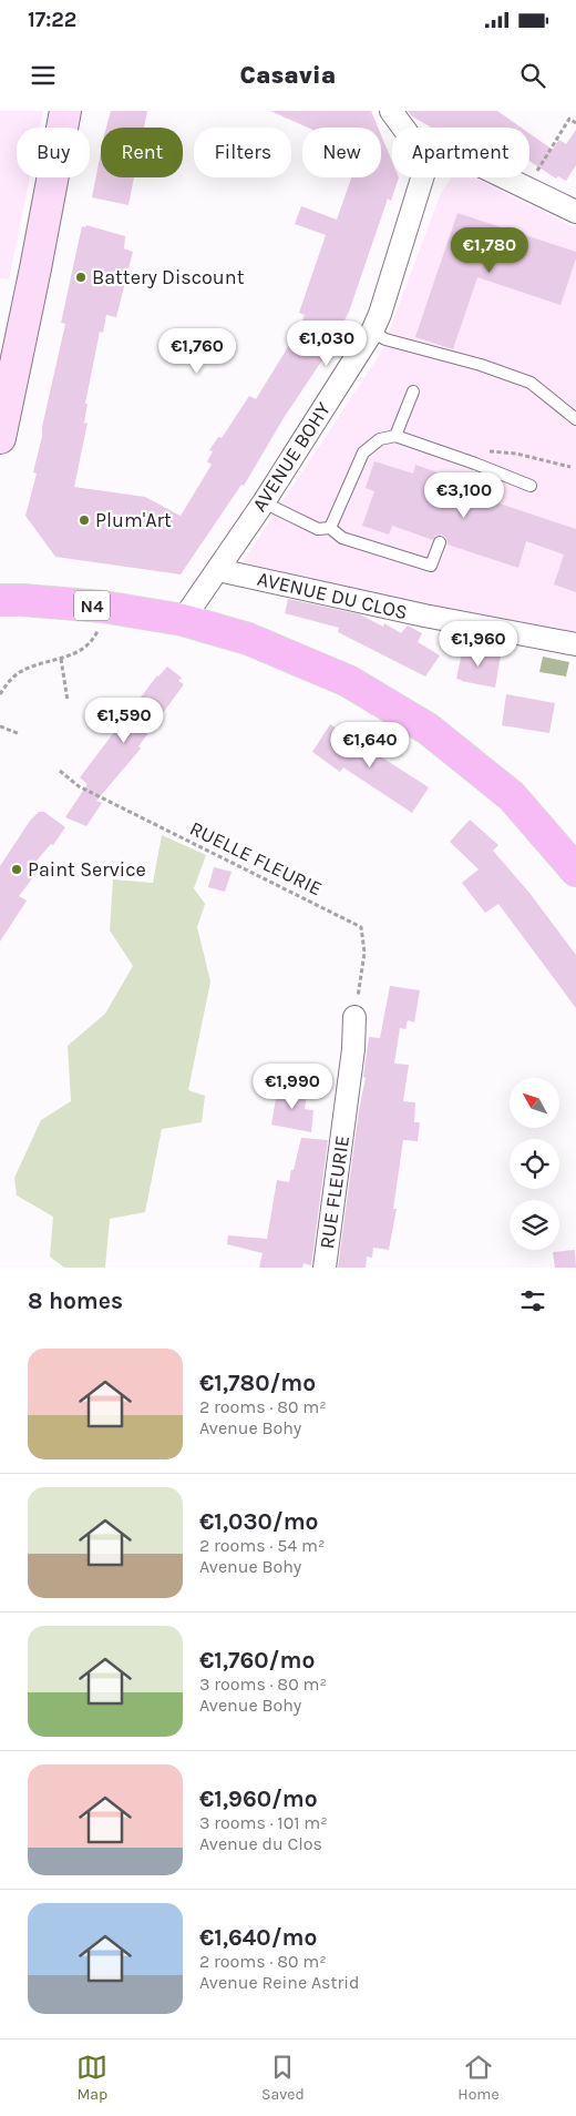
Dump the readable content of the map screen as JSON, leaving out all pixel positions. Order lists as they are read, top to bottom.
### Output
{
  "streets": {
    "main road": ["N4"],
    "street": ["AVENUE BOHY", "AVENUE DU CLOS", "RUE FLEURIE"],
    "path": ["RUELLE FLEURIE"]
  },
  "crossings": [
    ["AVENUE BOHY", "AVENUE DU CLOS"],
    ["AVENUE BOHY", "N4"],
    ["RUELLE FLEURIE", "RUE FLEURIE"]
  ],
  "places": ["Battery Discount", "Plum'Art", "Paint Service"],
  "north": "top left",
  "page": {
    "status": "17:22",
    "header": "Casavia",
    "chip": [
      "Buy",
      "Rent",
      "Filters",
      "New",
      "Apartment"
    ],
    "price": [
      "€1,780",
      "€1,030",
      "€1,760",
      "€3,100",
      "€1,960",
      "€1,590",
      "€1,640",
      "€1,990"
    ],
    "heading": "8 homes",
    "list": [
      {
        "name": "€1,780/mo",
        "note": "2 rooms · 80 m² · Avenue Bohy"
      },
      {
        "name": "€1,030/mo",
        "note": "2 rooms · 54 m² · Avenue Bohy"
      },
      {
        "name": "€1,760/mo",
        "note": "3 rooms · 80 m² · Avenue Bohy"
      },
      {
        "name": "€1,960/mo",
        "note": "3 rooms · 101 m² · Avenue du Clos"
      },
      {
        "name": "€1,640/mo",
        "note": "2 rooms · 80 m² · Avenue Reine Astrid"
      }
    ],
    "tabs": ["Map", "Saved", "Home"]
  }
}
